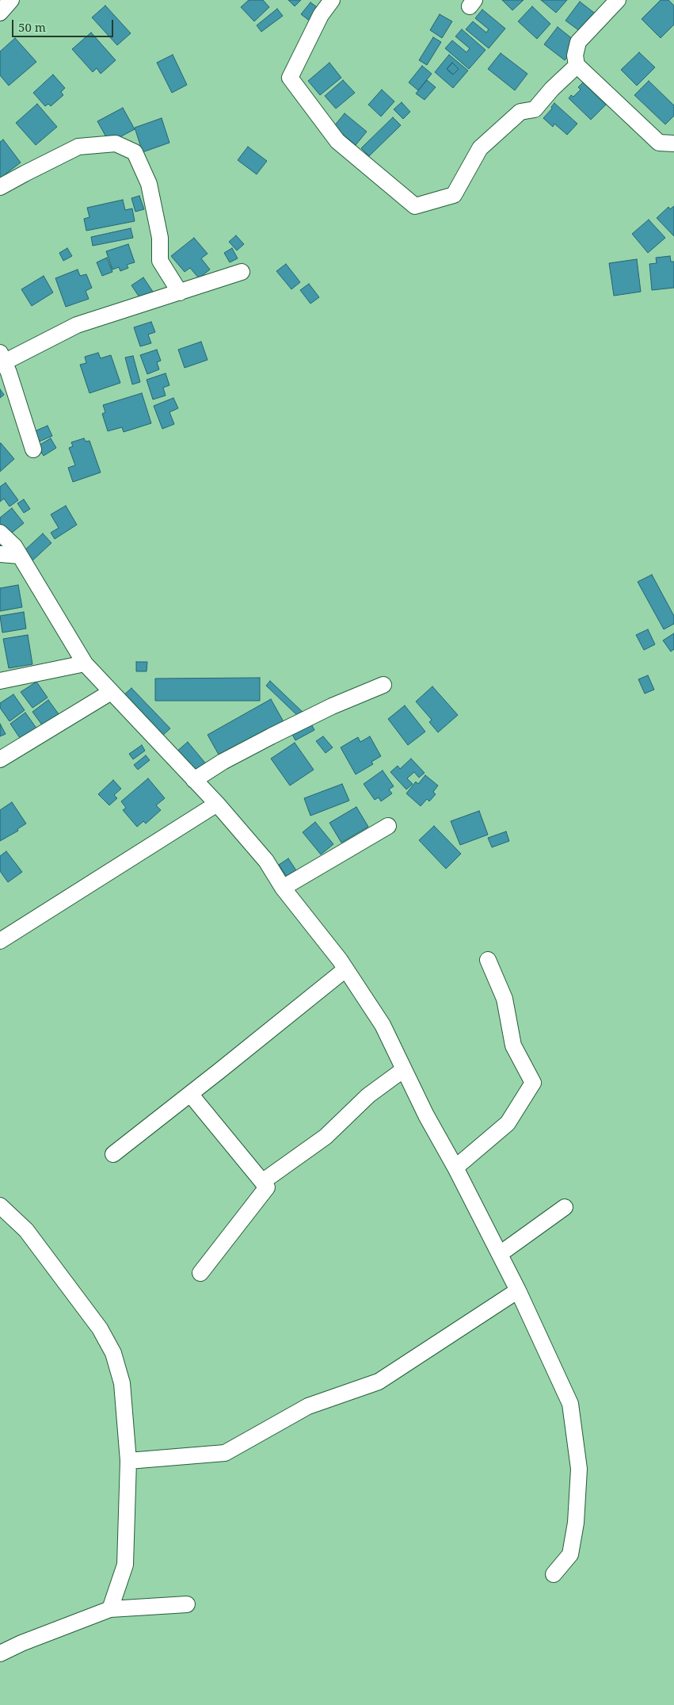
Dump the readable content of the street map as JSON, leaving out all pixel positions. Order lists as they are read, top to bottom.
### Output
{
  "scale_bar": "50 m"
}
